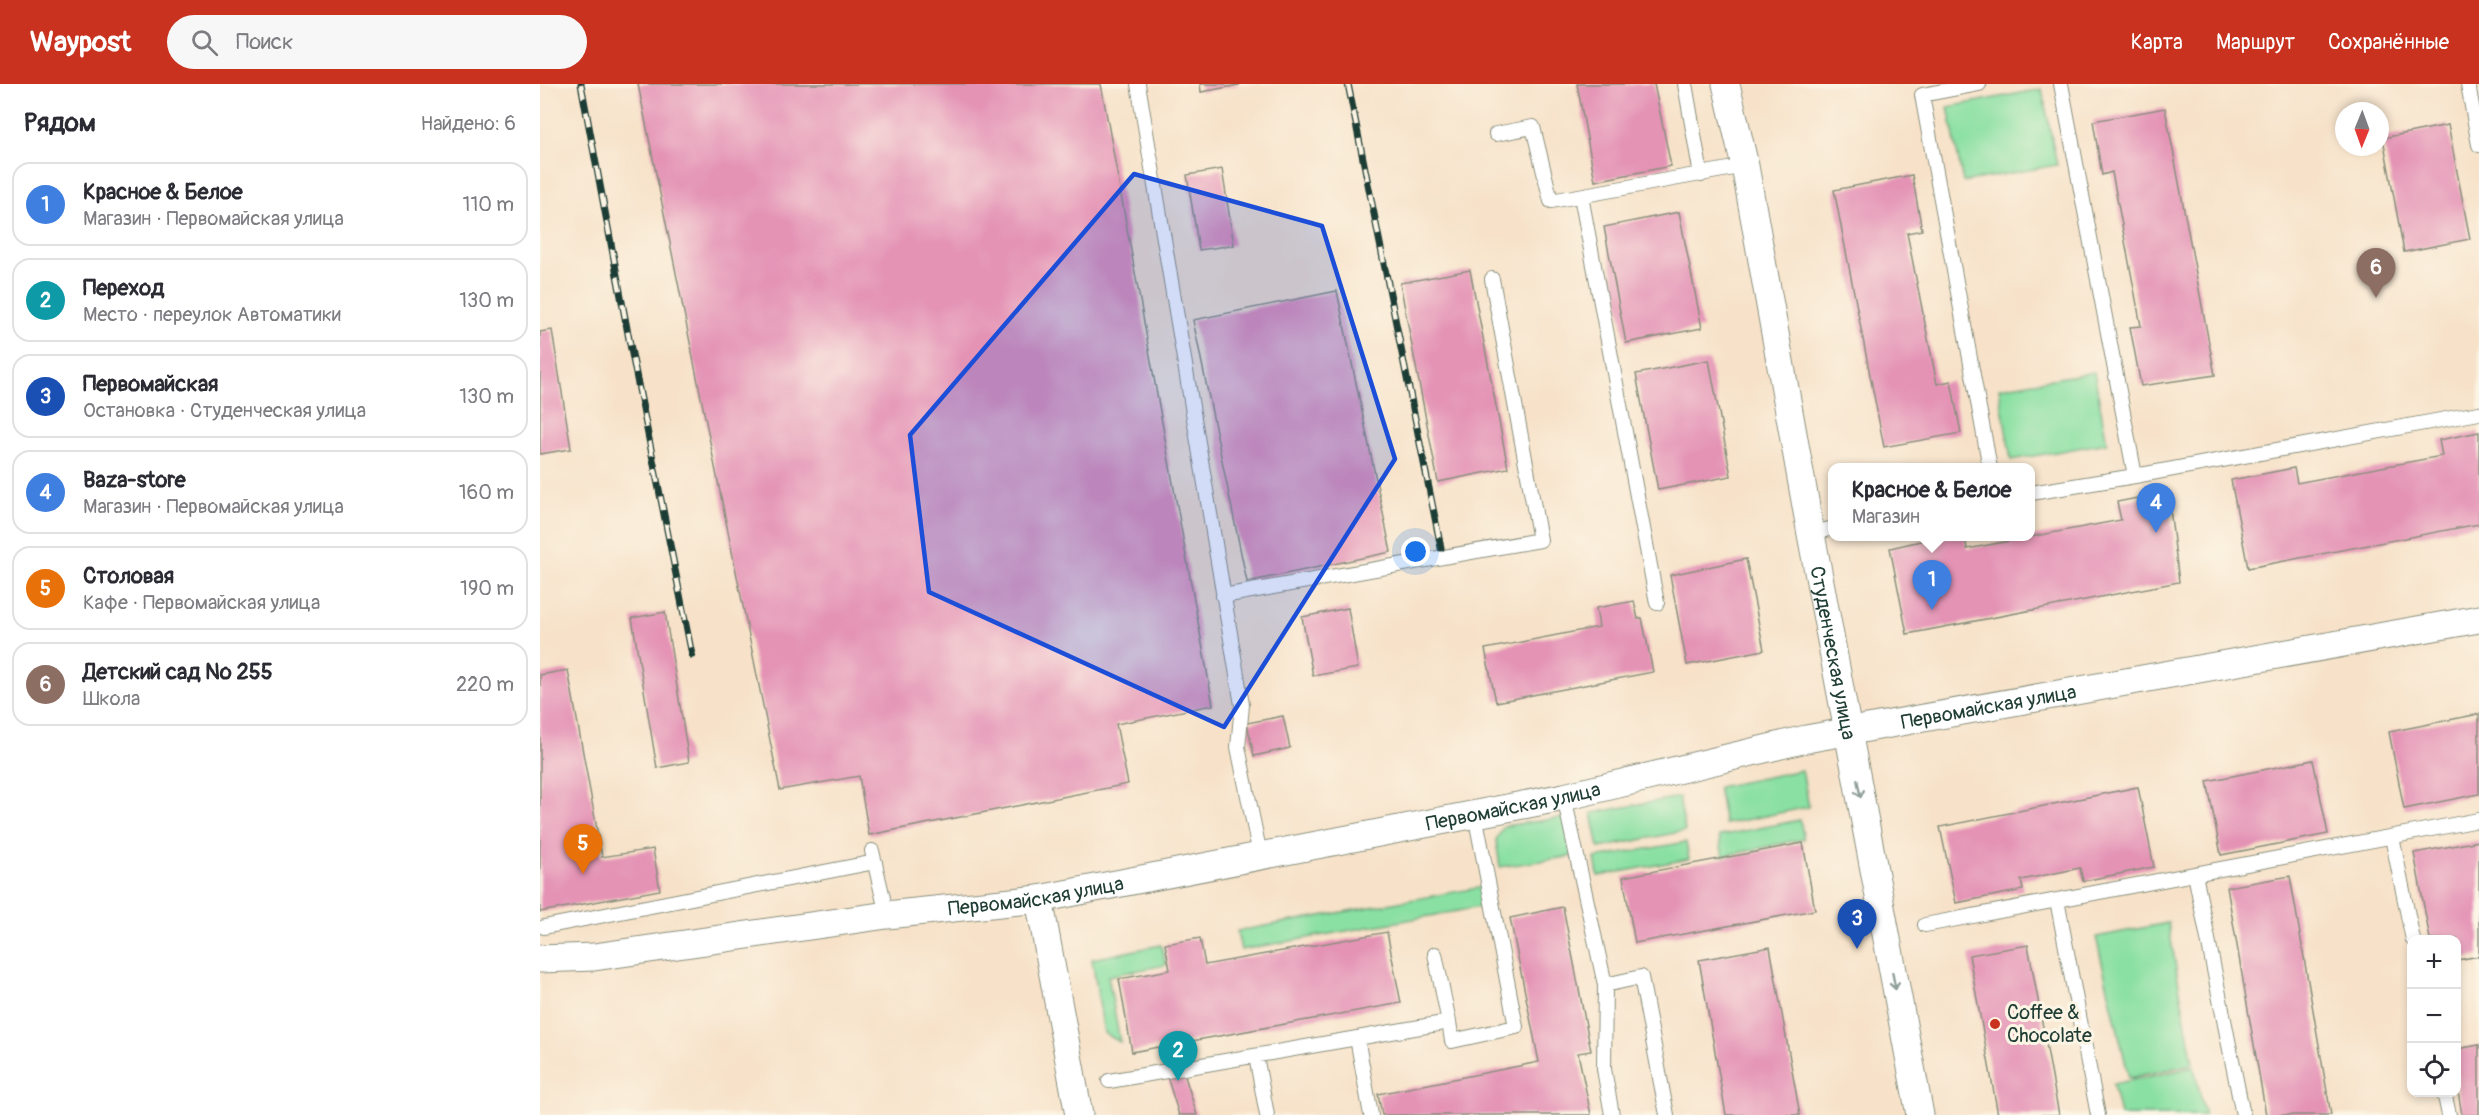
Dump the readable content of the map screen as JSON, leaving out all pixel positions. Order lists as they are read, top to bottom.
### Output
{
  "streets": {
    "street": ["Студенческая улица", "Первомайская улица"]
  },
  "crossings": [
    ["Студенческая улица", "Первомайская улица"]
  ],
  "one_way": ["Студенческая улица"],
  "places": ["Coffee & Chocolate"],
  "north": "bottom",
  "page": {
    "header": "Waypost",
    "search": "Поиск",
    "nav": ["Карта", "Маршрут", "Сохранённые"],
    "heading": ["Рядом", "Найдено: 6"],
    "list": [
      {
        "mark": "1",
        "name": "Красное & Белое",
        "note": "Магазин · Первомайская улица",
        "value": "110 m"
      },
      {
        "mark": "2",
        "name": "Переход",
        "note": "Место · переулок Автоматики",
        "value": "130 m"
      },
      {
        "mark": "3",
        "name": "Первомайская",
        "note": "Остановка · Студенческая улица",
        "value": "130 m"
      },
      {
        "mark": "4",
        "name": "Baza-store",
        "note": "Магазин · Первомайская улица",
        "value": "160 m"
      },
      {
        "mark": "5",
        "name": "Столовая",
        "note": "Кафе · Первомайская улица",
        "value": "190 m"
      },
      {
        "mark": "6",
        "name": "Детский сад № 255",
        "note": "Школа",
        "value": "220 m"
      }
    ],
    "pins": [
      "6",
      "4",
      "1",
      "5",
      "3",
      "2"
    ],
    "popup": ["Красное & Белое", "Магазин"],
    "map_buttons": ["+", "−"]
  }
}
